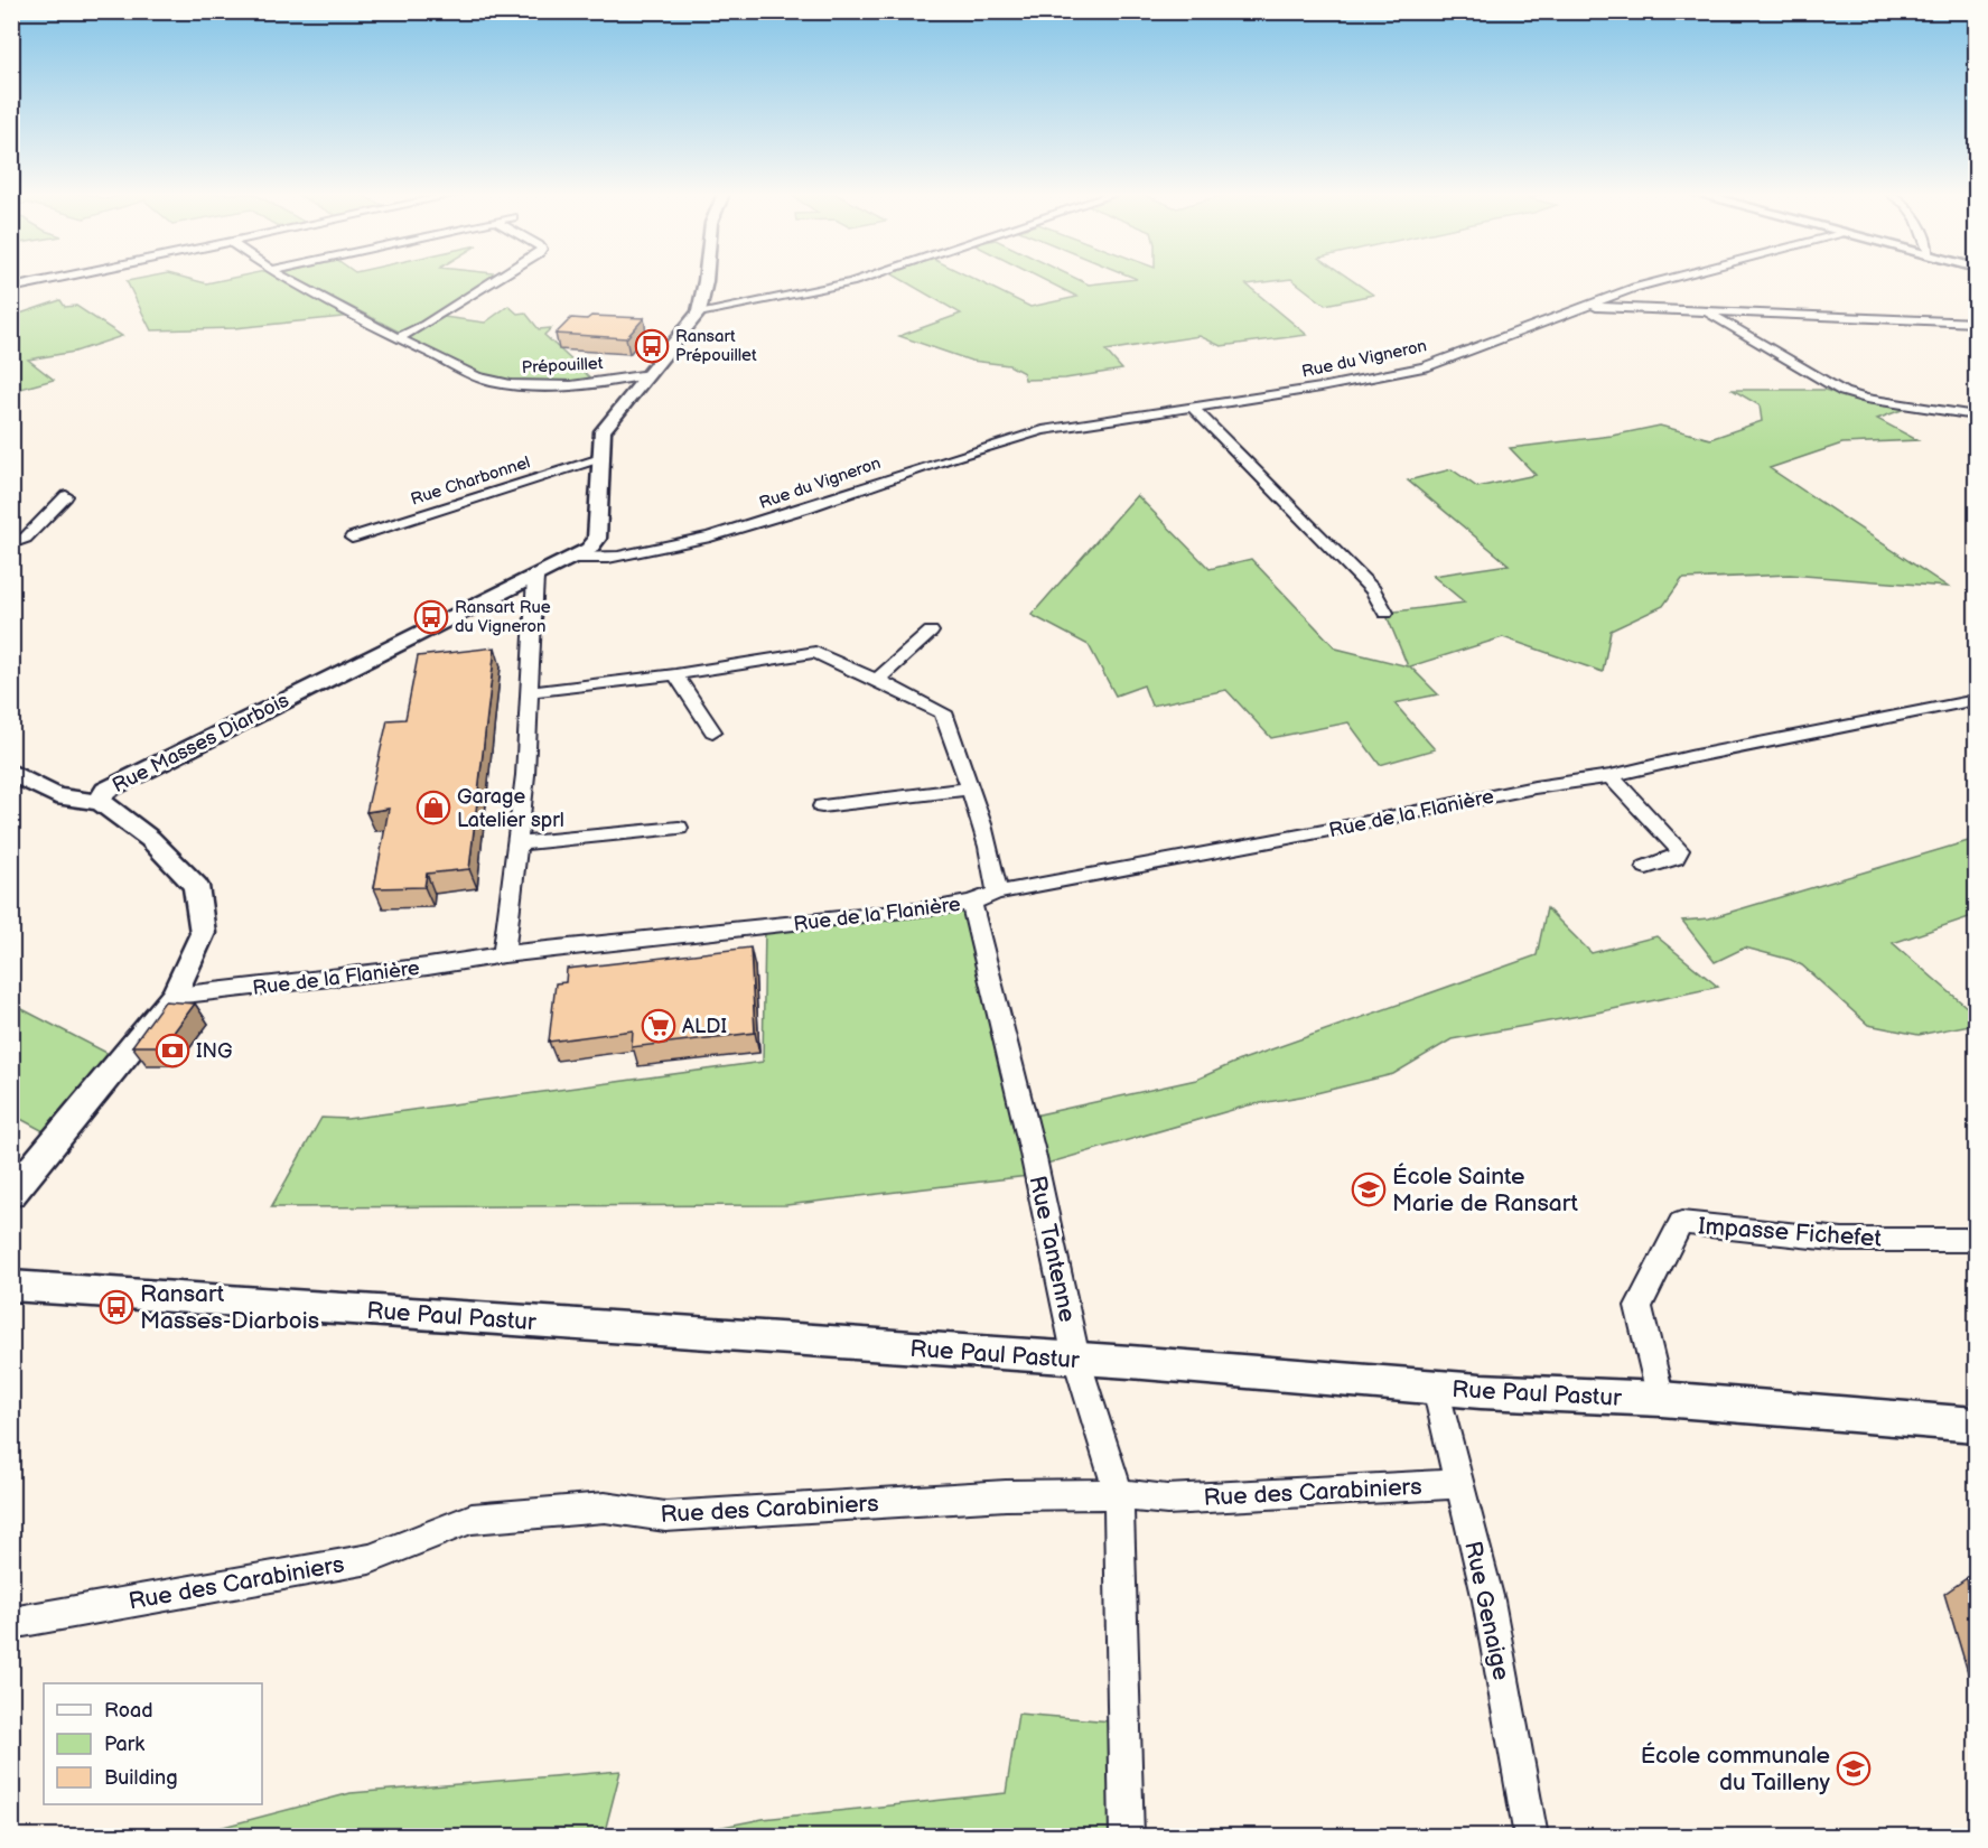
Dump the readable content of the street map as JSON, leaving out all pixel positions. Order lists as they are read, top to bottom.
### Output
{
  "streets": {
    "street": [
      "Rue du Vigneron",
      "Prépouillet",
      "Rue Charbonnel",
      "Rue Masses Diarbois",
      "Rue de la Flanière",
      "Impasse Fichefet",
      "Rue Tantenne",
      "Rue Paul Pastur",
      "Rue des Carabiniers",
      "Rue Genaige"
    ]
  },
  "crossings": [
    ["Rue du Vigneron", "Rue Masses Diarbois"],
    ["Rue Masses Diarbois", "Rue de la Flanière"],
    ["Rue de la Flanière", "Rue Tantenne"],
    ["Impasse Fichefet", "Rue Paul Pastur"],
    ["Rue Tantenne", "Rue Paul Pastur"],
    ["Rue Tantenne", "Rue des Carabiniers"],
    ["Rue Paul Pastur", "Rue Genaige"],
    ["Rue des Carabiniers", "Rue Genaige"]
  ],
  "places": {
    "bus stop": ["Ransart Prépouillet", "Ransart Rue du Vigneron", "Ransart Masses-Diarbois"],
    "shop": ["Garage Latelier sprl"],
    "supermarket": ["ALDI"],
    "bank": ["ING"],
    "school or university": ["École Sainte Marie de Ransart", "École communale du Tailleny"]
  },
  "legend": ["Road", "Park", "Building"]
}
